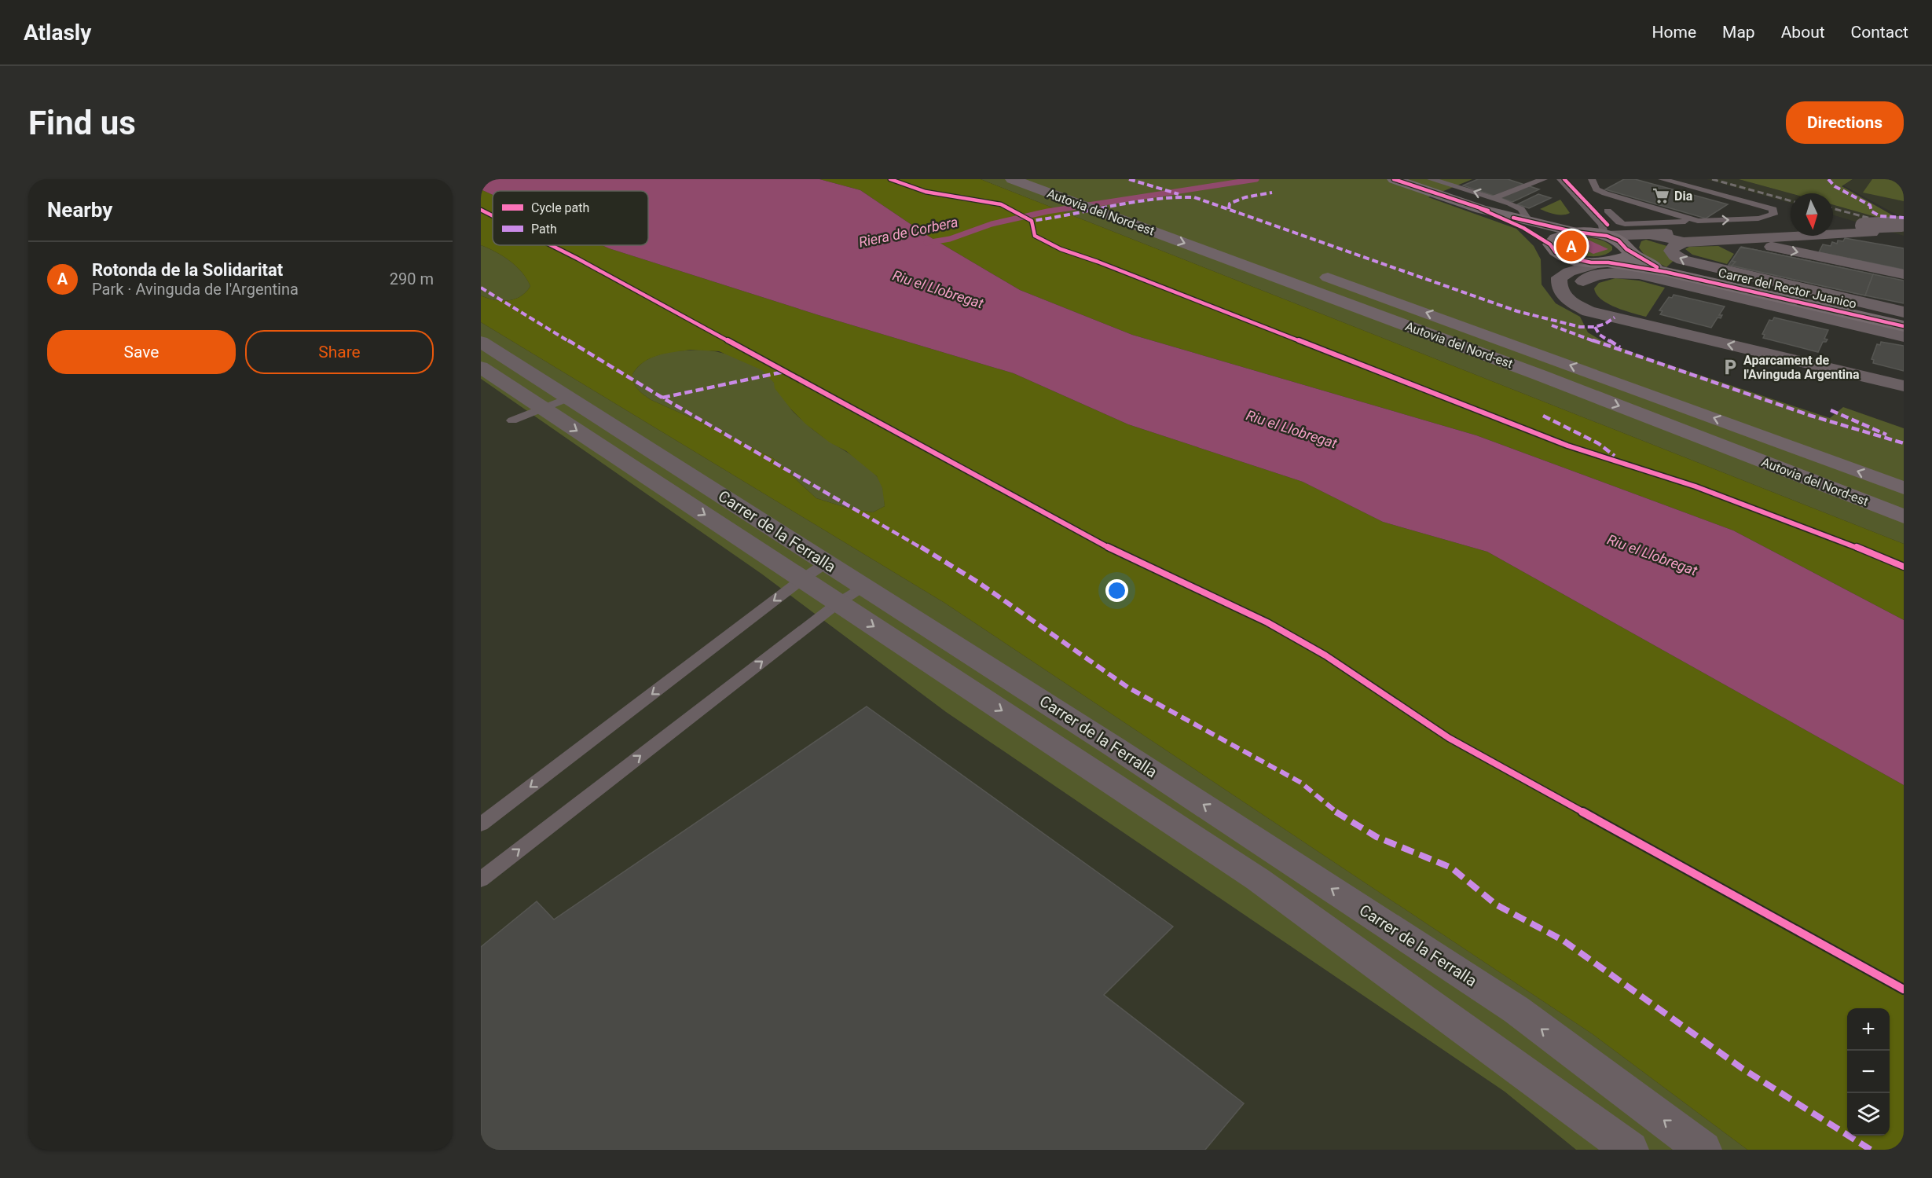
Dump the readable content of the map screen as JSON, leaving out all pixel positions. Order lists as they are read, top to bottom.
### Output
{
  "streets": {
    "highway": ["Autovia del Nord-est"],
    "main road": ["Carrer del Rector Juanico"],
    "street": ["Carrer de la Ferralla"]
  },
  "water": ["Riera de Corbera", "Riu el Llobregat"],
  "places": {
    "supermarket": ["Dia"],
    "parking": ["Aparcament de l'Avinguda Argentina"]
  },
  "legend": ["Cycle path", "Path"],
  "north": "bottom",
  "page": {
    "header": "Atlasly",
    "nav": [
      "Home",
      "Map",
      "About",
      "Contact"
    ],
    "buttons": [
      "Directions",
      ["Save", "Share"]
    ],
    "title": "Find us",
    "heading": "Nearby",
    "pins": "A",
    "list": [
      {
        "mark": "A",
        "name": "Rotonda de la Solidaritat",
        "note": "Park · Avinguda de l'Argentina",
        "value": "290 m"
      }
    ],
    "map_buttons": ["+", "−"]
  }
}
